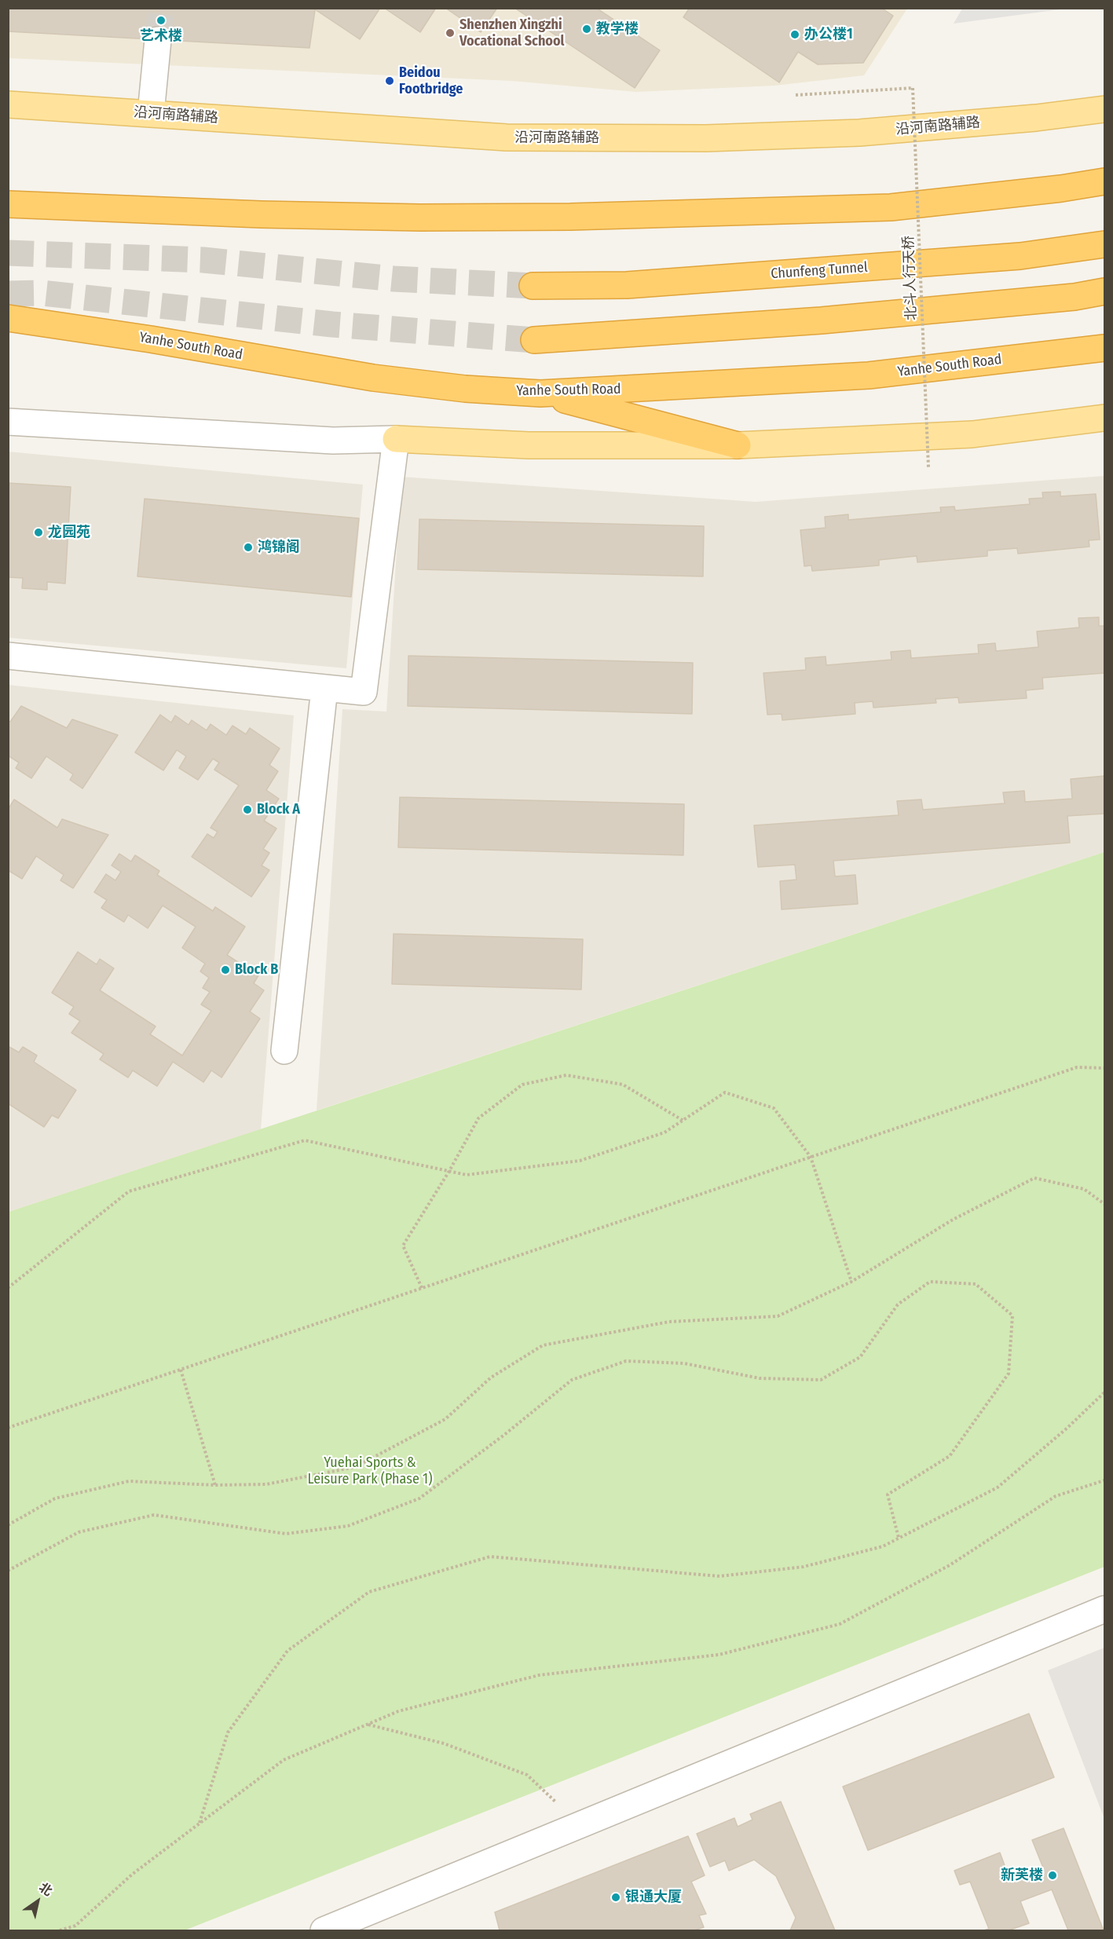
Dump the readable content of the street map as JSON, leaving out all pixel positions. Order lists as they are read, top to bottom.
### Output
{
  "streets": {
    "highway": ["Chunfeng Tunnel", "Yanhe South Road"],
    "main road": ["沿河南路辅路"],
    "path": ["北斗人行天桥"]
  },
  "parks": ["Yuehai Sports & Leisure Park (Phase 1)"],
  "places": [
    "艺术楼",
    "教学楼",
    "Shenzhen Xingzhi Vocational School",
    "办公楼1",
    "Beidou Footbridge",
    "龙园苑",
    "鸿锦阁",
    "Block A",
    "Block B",
    "新芙楼",
    "银通大厦"
  ],
  "north": "top right"
}
